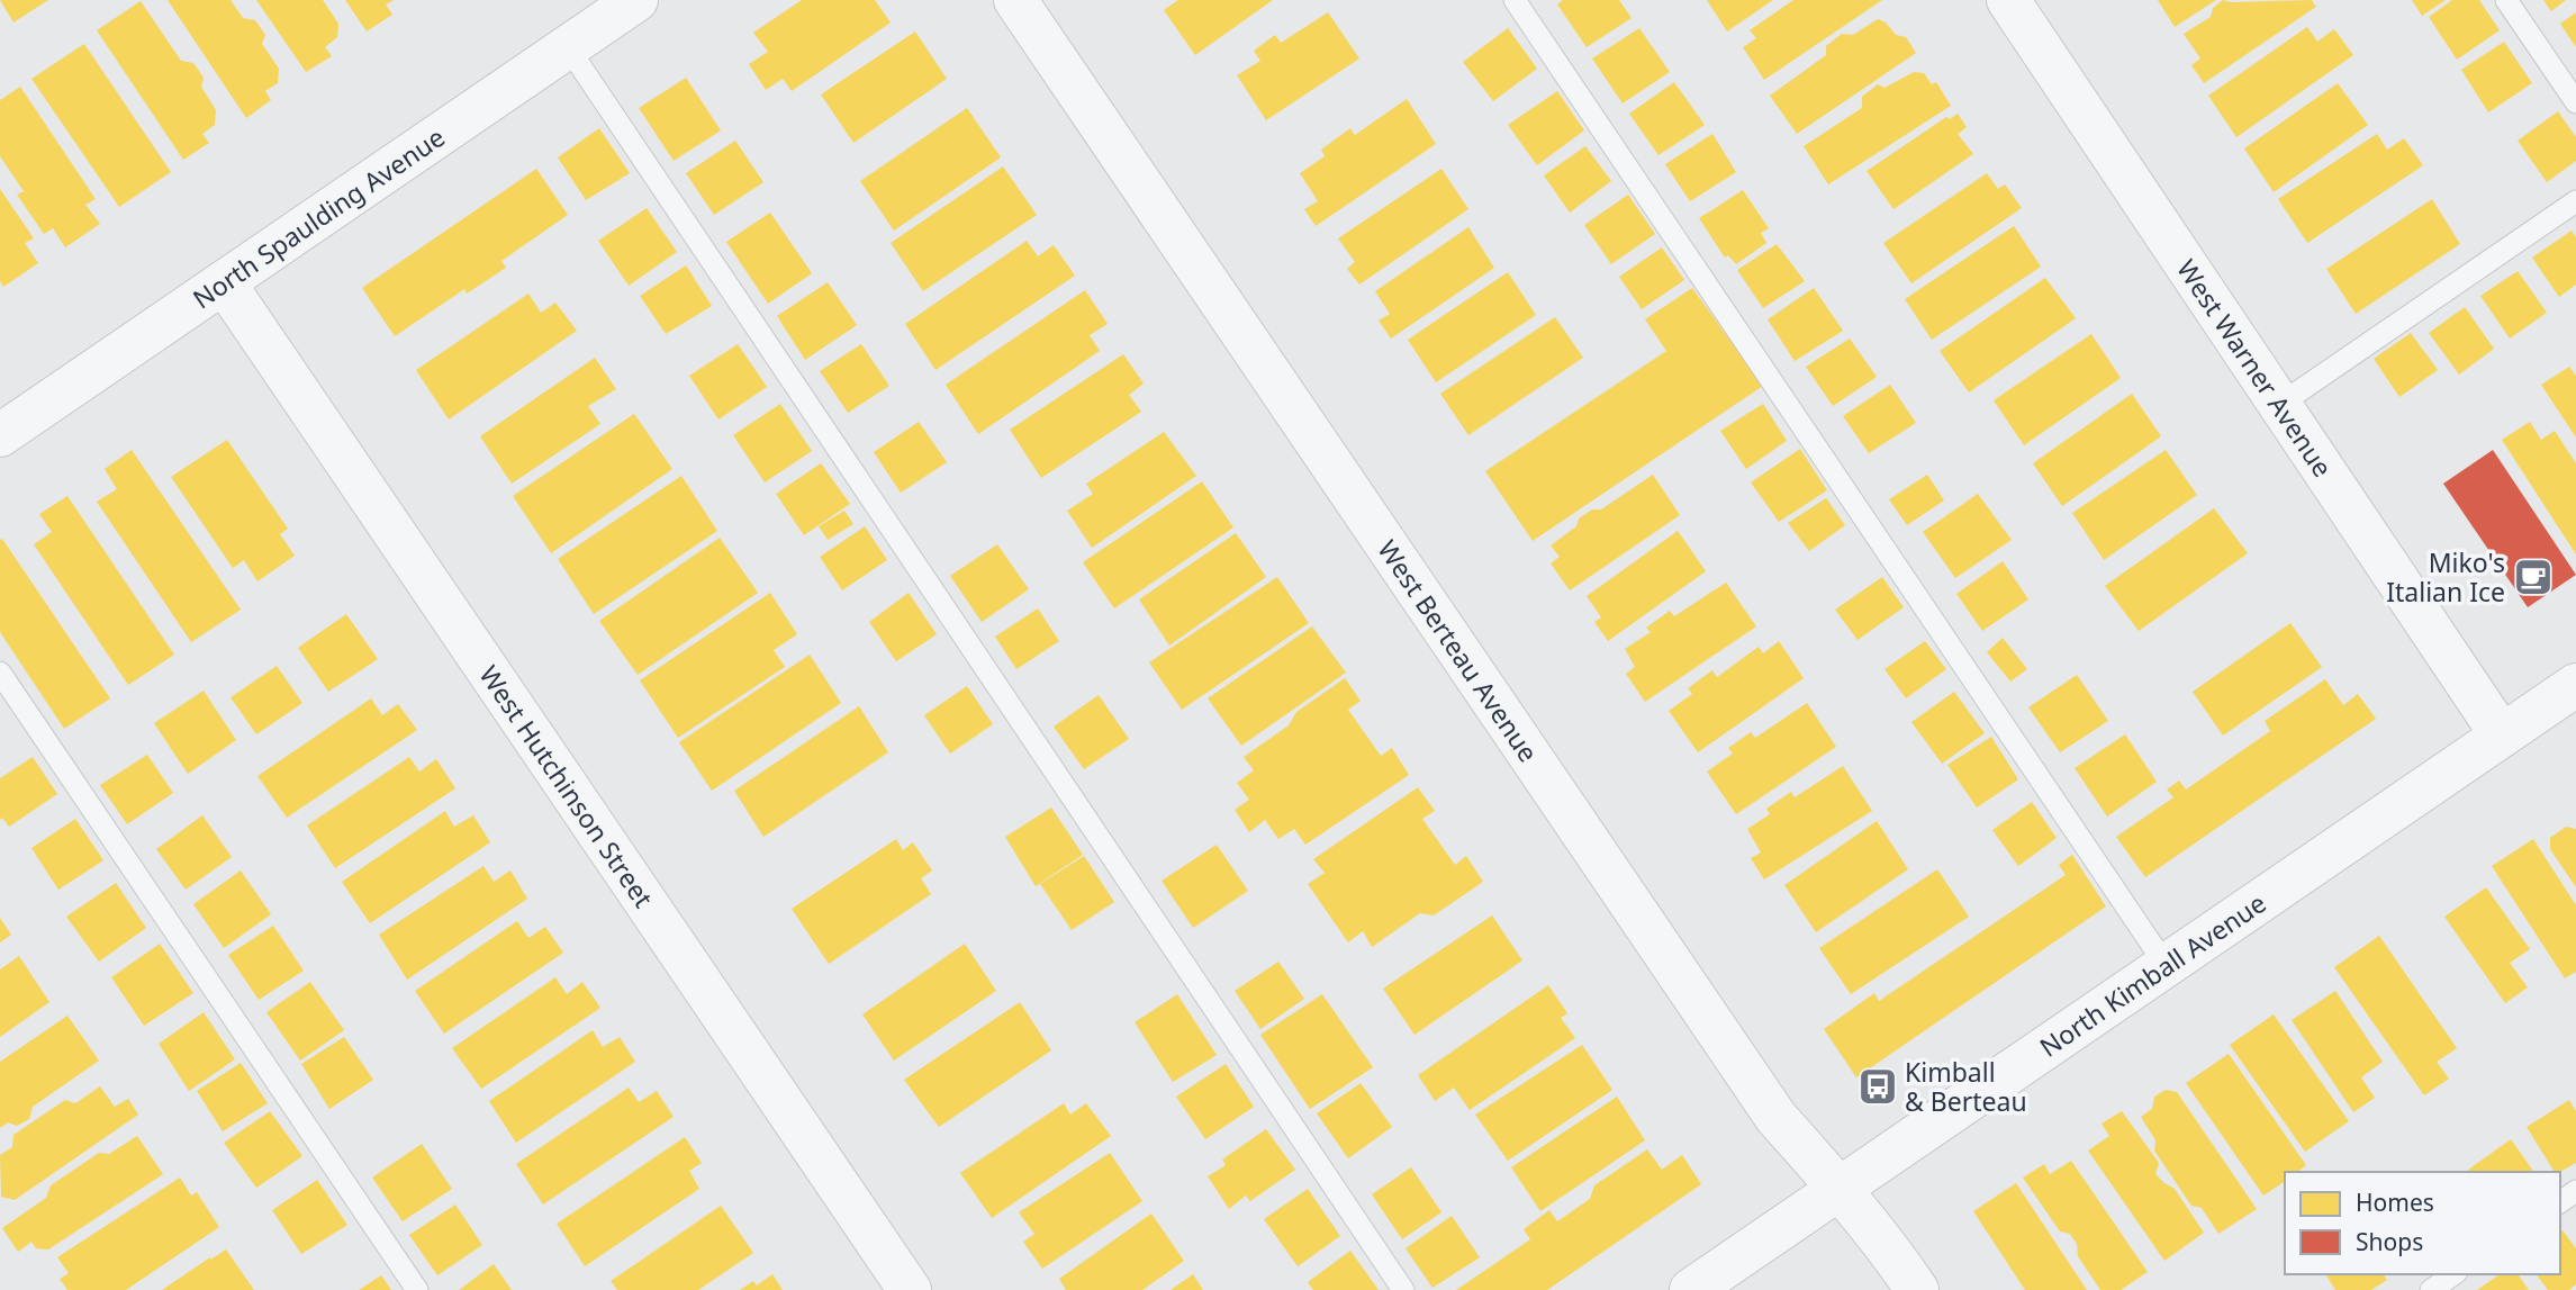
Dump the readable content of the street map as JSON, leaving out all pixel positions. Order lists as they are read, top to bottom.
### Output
{
  "streets": {
    "street": [
      "North Spaulding Avenue",
      "West Warner Avenue",
      "West Berteau Avenue",
      "West Hutchinson Street",
      "North Kimball Avenue"
    ]
  },
  "crossings": [
    ["North Spaulding Avenue", "West Hutchinson Street"],
    ["West Warner Avenue", "North Kimball Avenue"],
    ["West Berteau Avenue", "North Kimball Avenue"]
  ],
  "places": {
    "cafe": ["Miko's Italian Ice"],
    "bus stop": ["Kimball & Berteau"]
  },
  "legend": ["Homes", "Shops"]
}
